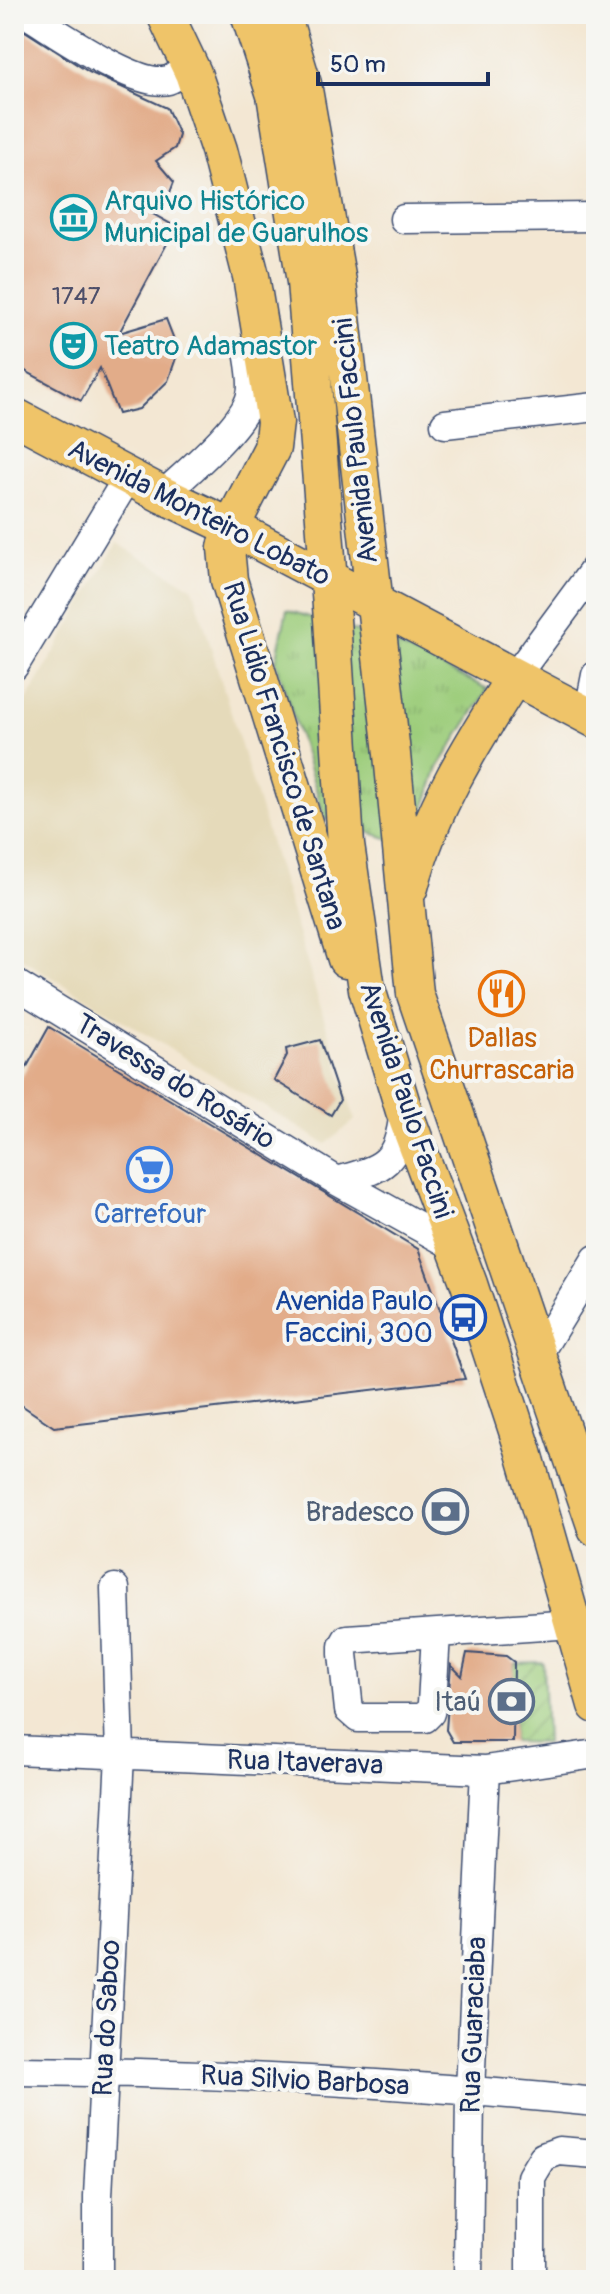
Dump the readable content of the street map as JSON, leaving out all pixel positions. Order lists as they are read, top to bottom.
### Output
{
  "streets": {
    "main road": ["Avenida Paulo Faccini", "Avenida Monteiro Lobato", "Rua Lidio Francisco de Santana"],
    "street": [
      "Travessa do Rosário",
      "Rua Itaverava",
      "Rua do Saboo",
      "Rua Guaraciaba",
      "Rua Silvio Barbosa"
    ]
  },
  "crossings": [
    ["Avenida Paulo Faccini", "Avenida Monteiro Lobato"],
    ["Avenida Paulo Faccini", "Rua Lidio Francisco de Santana"],
    ["Avenida Paulo Faccini", "Travessa do Rosário"],
    ["Avenida Monteiro Lobato", "Rua Lidio Francisco de Santana"],
    ["Rua Itaverava", "Rua do Saboo"],
    ["Rua Itaverava", "Rua Guaraciaba"],
    ["Rua do Saboo", "Rua Silvio Barbosa"],
    ["Rua Guaraciaba", "Rua Silvio Barbosa"]
  ],
  "places": {
    "museum": ["Arquivo Histórico Municipal de Guarulhos"],
    "theatre": ["Teatro Adamastor"],
    "restaurant": ["Dallas Churrascaria"],
    "supermarket": ["Carrefour"],
    "bus stop": ["Avenida Paulo Faccini, 300"],
    "bank": ["Bradesco", "Itaú"]
  },
  "house_numbers": ["1747"],
  "scale_bar": "50 m"
}
